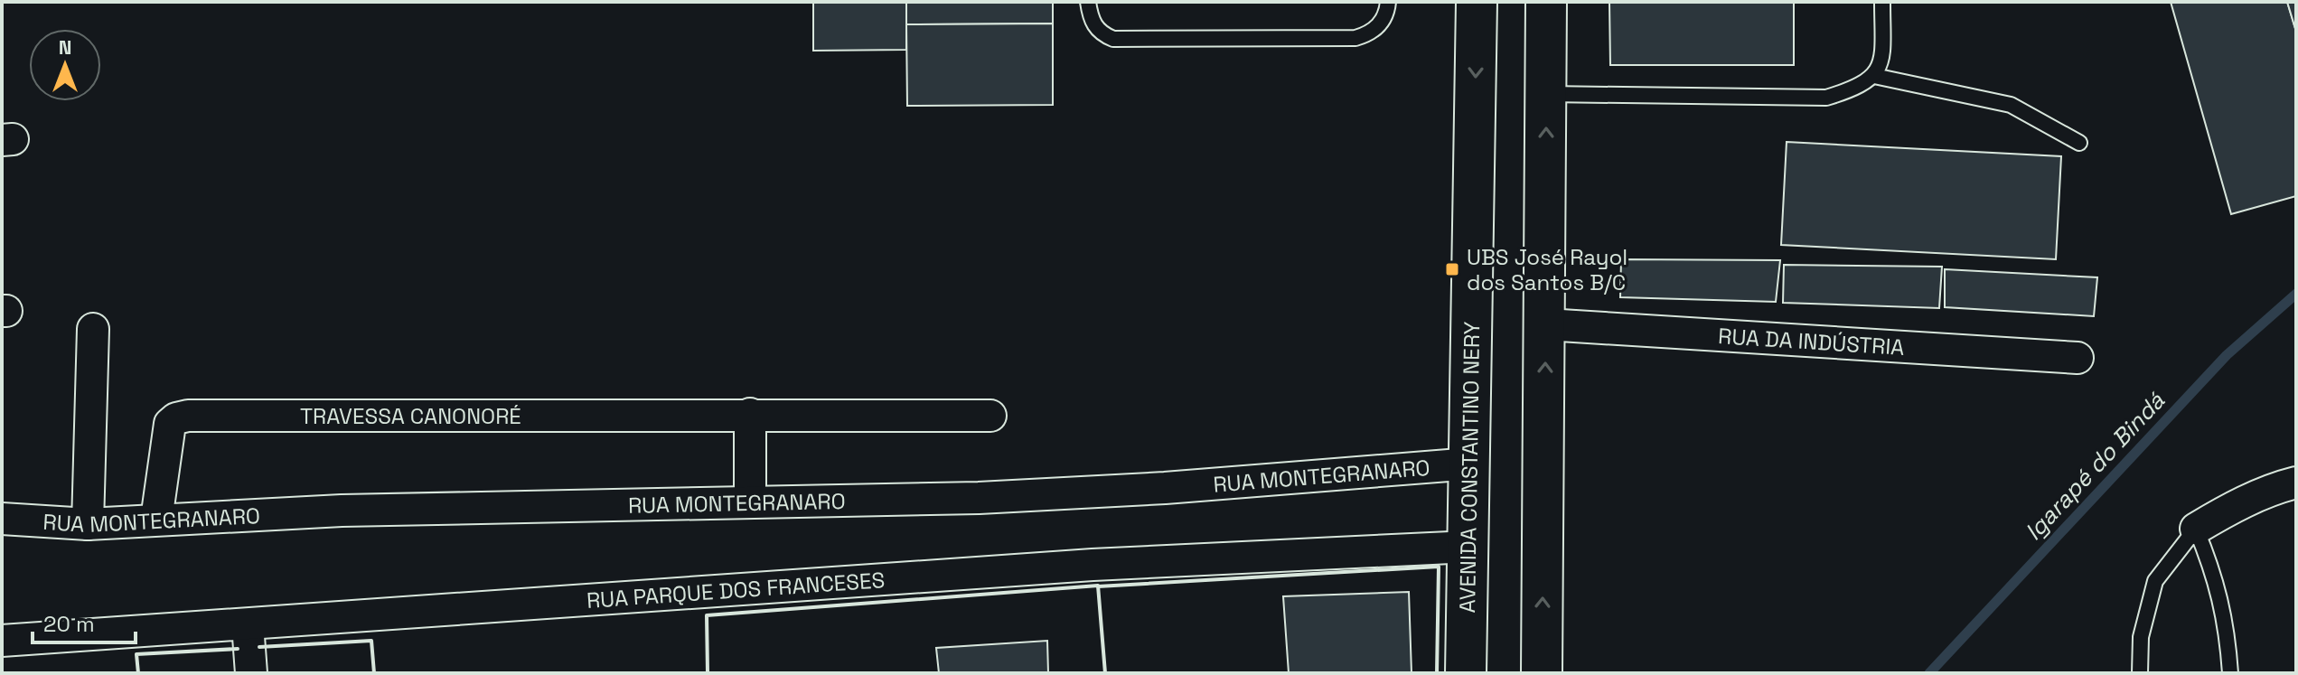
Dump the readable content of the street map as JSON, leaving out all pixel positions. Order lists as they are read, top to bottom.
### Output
{
  "streets": {
    "highway": ["AVENIDA CONSTANTINO NERY"],
    "street": [
      "RUA DA INDÚSTRIA",
      "TRAVESSA CANONORÉ",
      "RUA MONTEGRANARO",
      "RUA PARQUE DOS FRANCESES"
    ]
  },
  "crossings": [
    ["TRAVESSA CANONORÉ", "RUA MONTEGRANARO"],
    ["AVENIDA CONSTANTINO NERY", "RUA MONTEGRANARO"],
    ["AVENIDA CONSTANTINO NERY", "RUA PARQUE DOS FRANCESES"]
  ],
  "water": ["Igarapé do Bindá"],
  "places": {
    "transit": ["UBS José Rayol dos Santos B/C"]
  },
  "scale_bar": "20 m",
  "north": "top"
}
